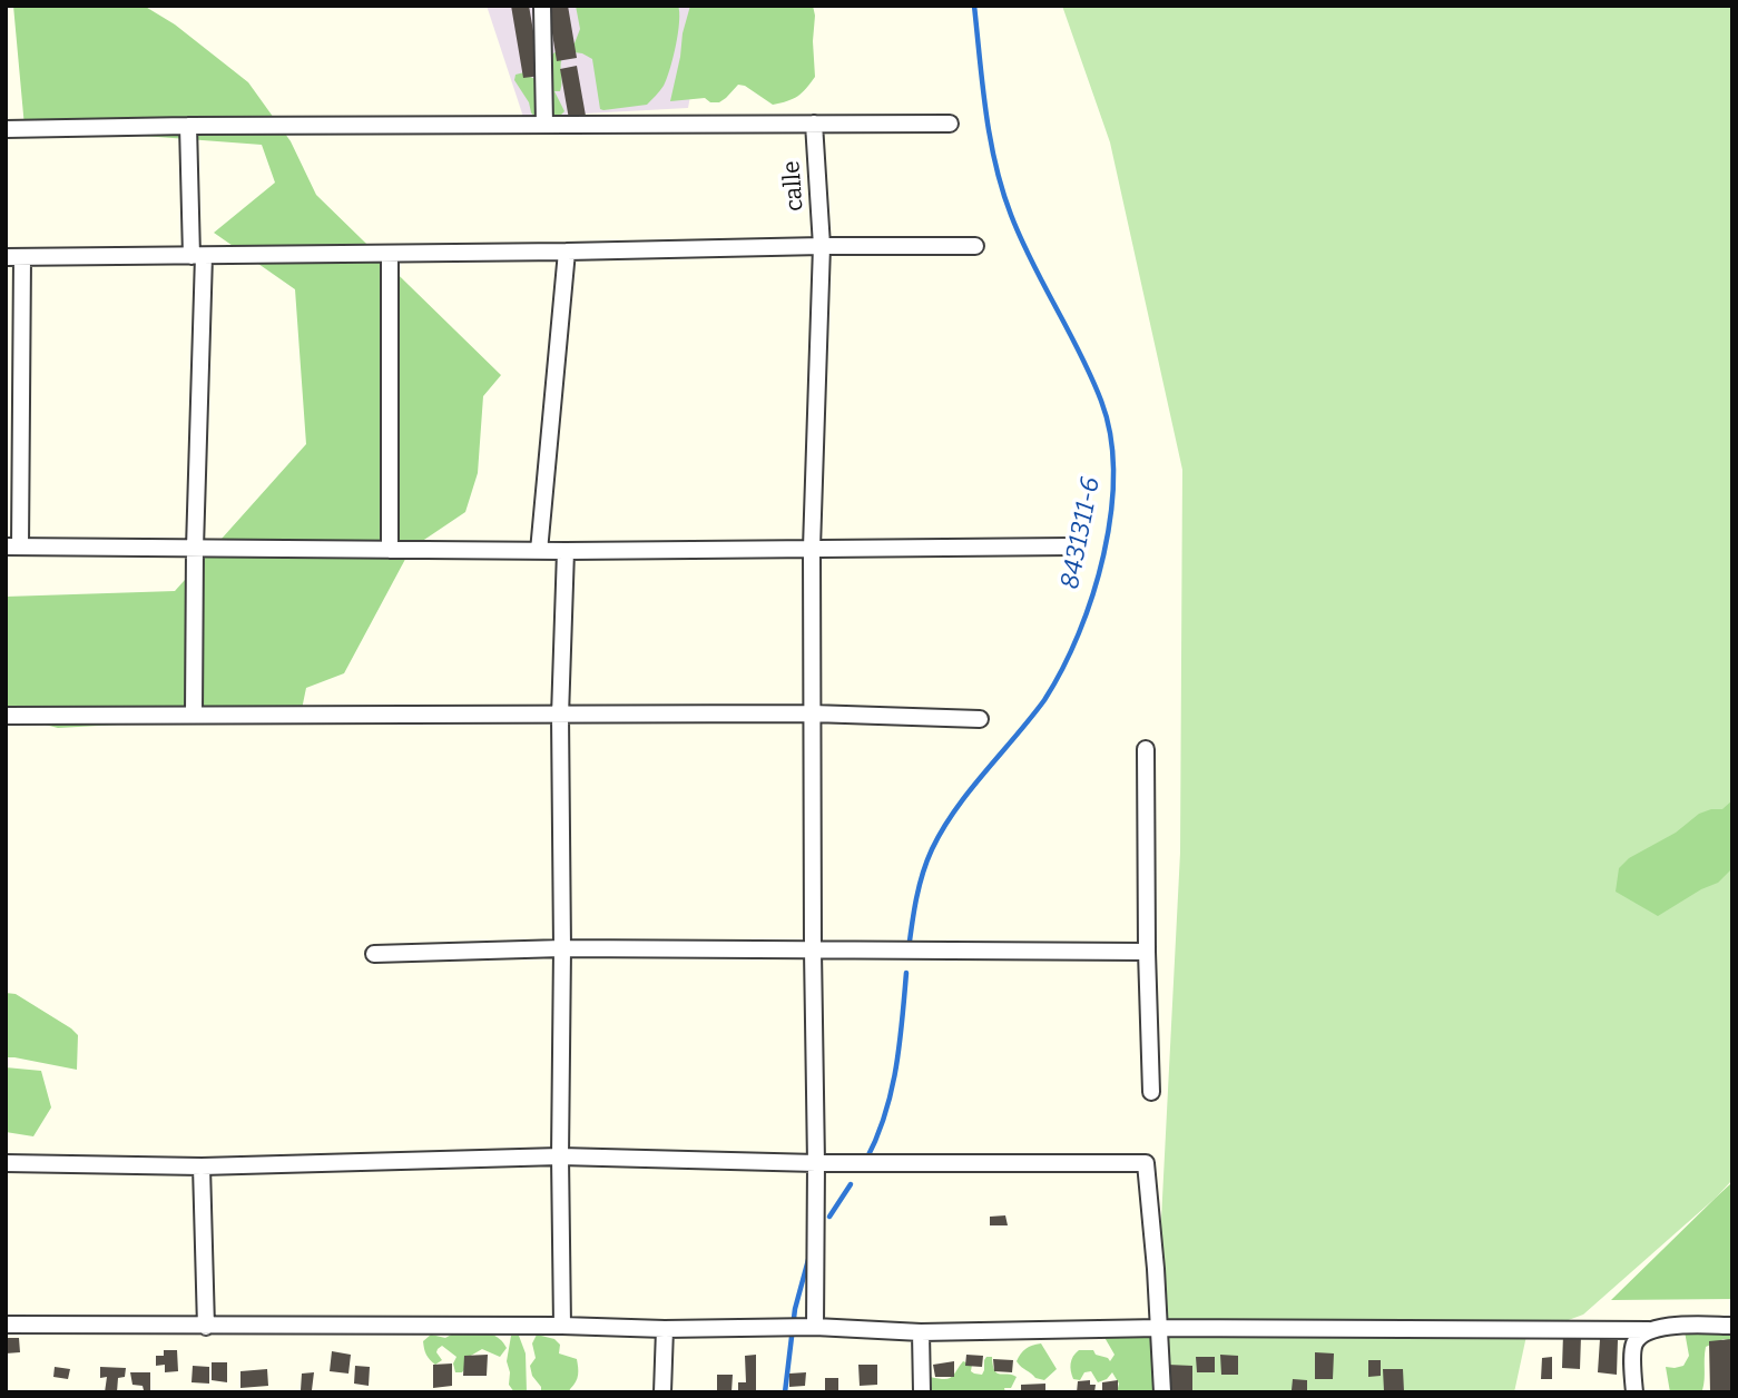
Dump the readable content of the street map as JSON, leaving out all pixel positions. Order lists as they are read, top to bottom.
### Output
{
  "streets": {
    "street": ["calle"]
  },
  "water": ["8431311-6"]
}
